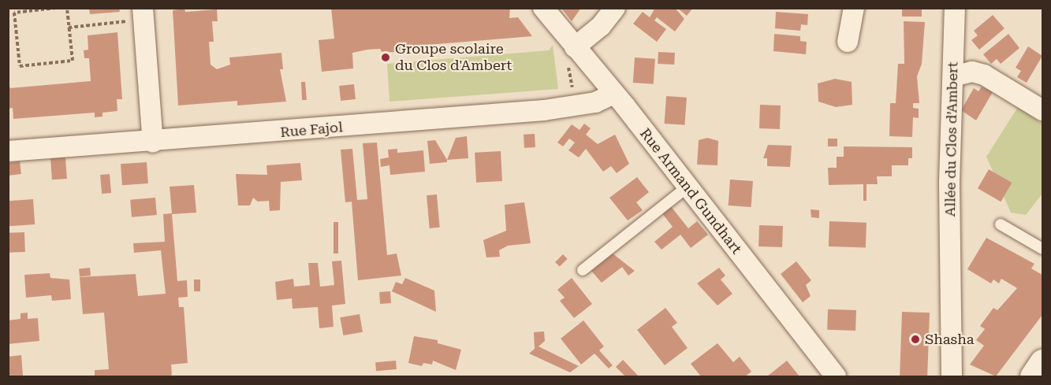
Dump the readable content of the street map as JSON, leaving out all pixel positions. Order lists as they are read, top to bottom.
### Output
{
  "streets": {
    "street": ["Rue Fajol", "Allée du Clos d’Ambert", "Rue Armand Gundhart"]
  },
  "crossings": [
    ["Rue Fajol", "Rue Armand Gundhart"]
  ],
  "places": ["Groupe scolaire du Clos d'Ambert", "Shasha"]
}
